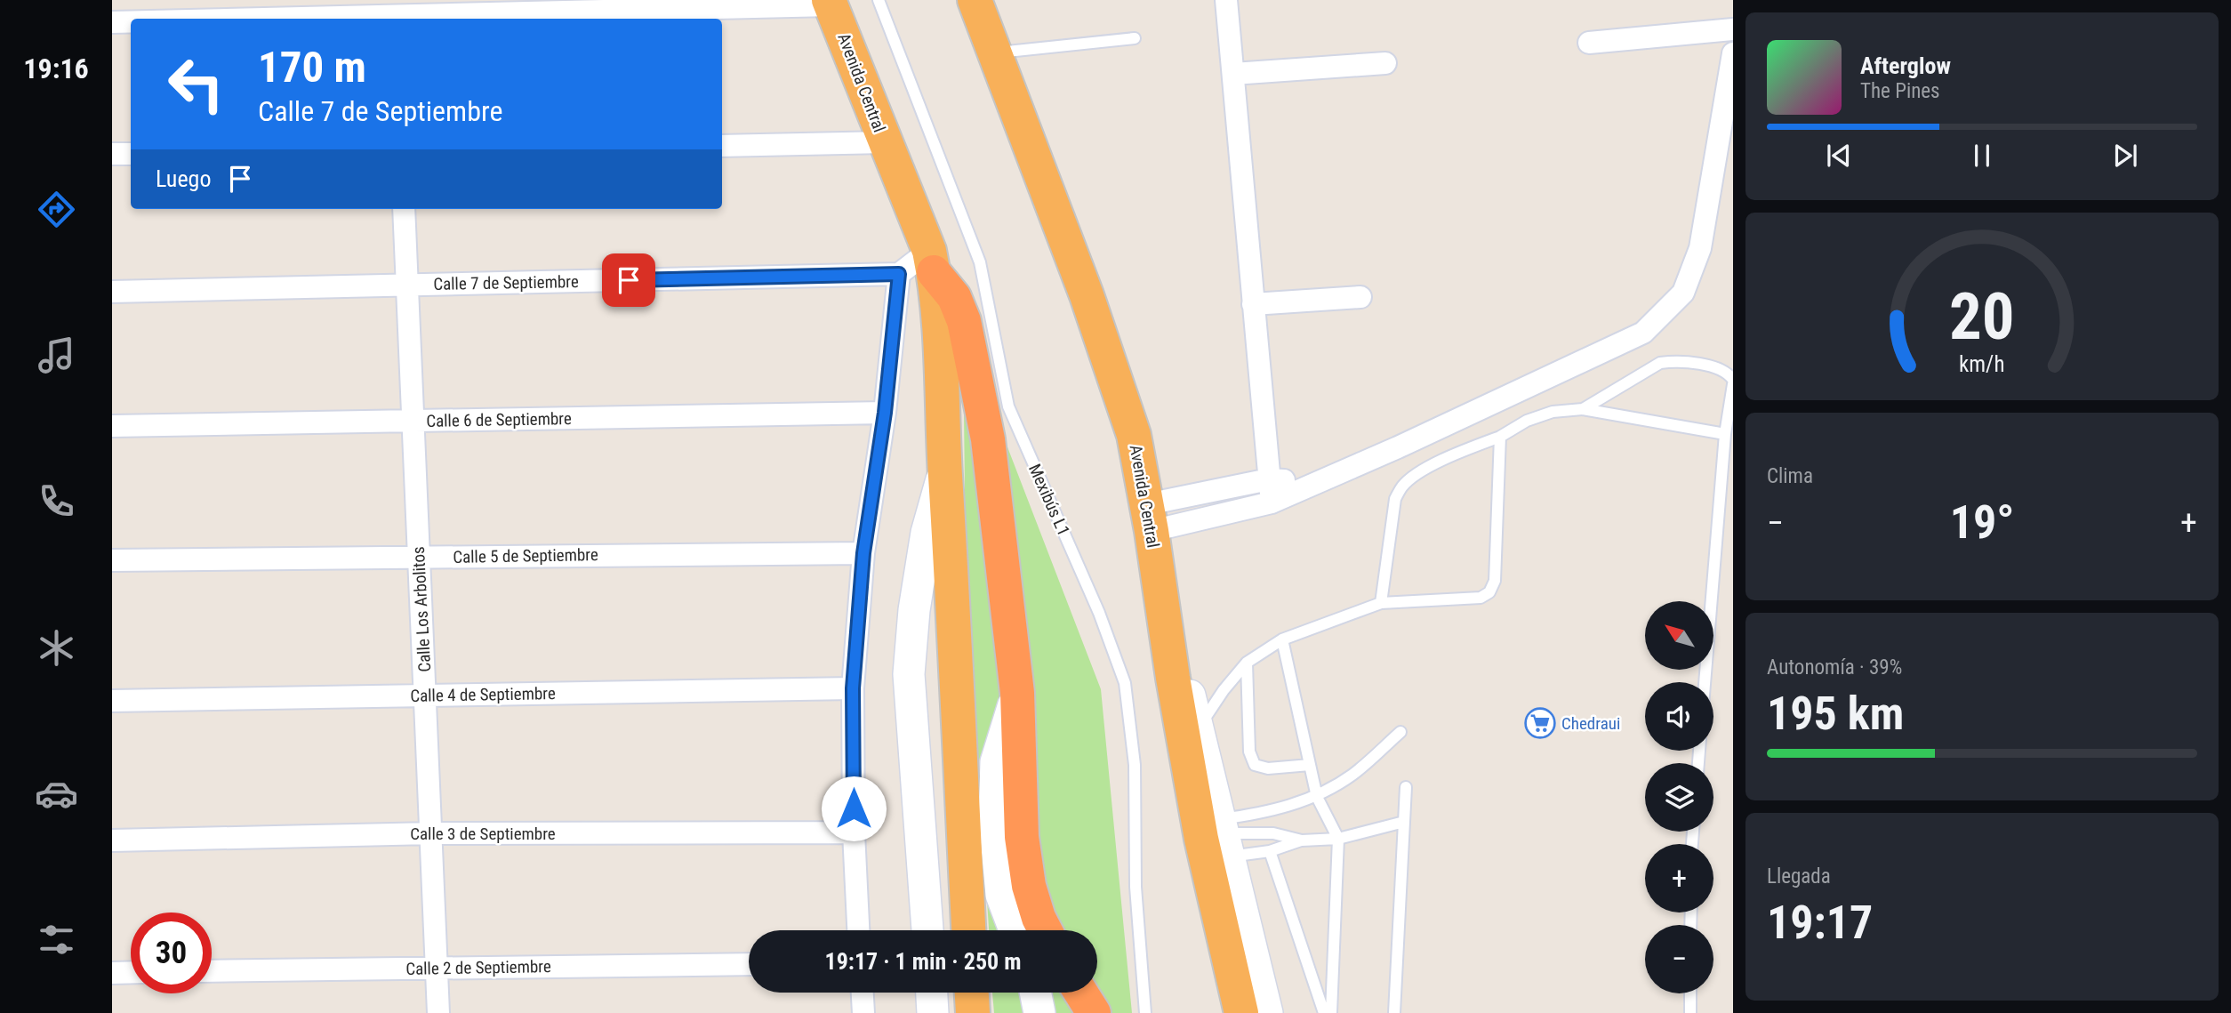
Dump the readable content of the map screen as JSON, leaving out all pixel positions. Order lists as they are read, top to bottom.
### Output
{
  "streets": {
    "highway": ["Avenida Central"],
    "street": [
      "Calle 7 de Septiembre",
      "Calle 6 de Septiembre",
      "Calle 5 de Septiembre",
      "Calle Los Arbolitos",
      "Calle 4 de Septiembre",
      "Calle 3 de Septiembre",
      "Calle 2 de Septiembre"
    ],
    "lane": ["Mexibús L1"]
  },
  "crossings": [
    ["Calle 7 de Septiembre", "Calle Los Arbolitos"],
    ["Calle 6 de Septiembre", "Calle Los Arbolitos"],
    ["Calle 5 de Septiembre", "Calle Los Arbolitos"],
    ["Calle Los Arbolitos", "Calle 4 de Septiembre"],
    ["Calle Los Arbolitos", "Calle 3 de Septiembre"],
    ["Calle Los Arbolitos", "Calle 2 de Septiembre"]
  ],
  "places": {
    "supermarket": ["Chedraui"]
  },
  "north": "top left",
  "page": {
    "tabs": "19:16",
    "turn": ["170 m", "Calle 7 de Septiembre"],
    "song": ["Afterglow", "The Pines"],
    "then": "Luego",
    "tile": [
      "Clima",
      ["Autonomía · 39%", "195 km"],
      ["Llegada", "19:17"]
    ],
    "heat": ["−", "19°", "+"],
    "map_buttons": ["+", "−"],
    "limit": "30",
    "trip": "19:17 · 1 min · 250 m",
    "gauge": ["20", "km/h"]
  }
}
